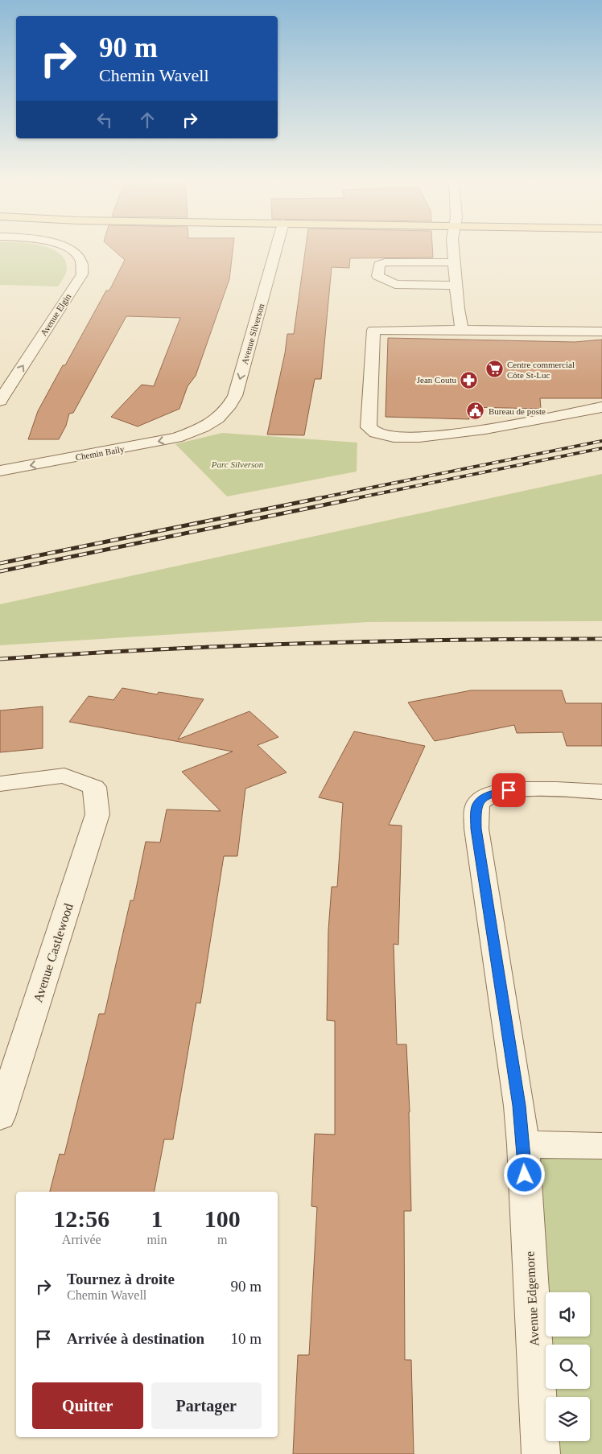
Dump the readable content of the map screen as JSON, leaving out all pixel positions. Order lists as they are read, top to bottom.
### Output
{
  "streets": {
    "street": [
      "Avenue Elgin",
      "Avenue Silverson",
      "Chemin Baily",
      "Avenue Castlewood",
      "Avenue Edgemore"
    ]
  },
  "crossings": [
    ["Avenue Silverson", "Chemin Baily"]
  ],
  "one_way": ["Avenue Elgin", "Avenue Silverson", "Chemin Baily"],
  "parks": ["Parc Silverson"],
  "places": {
    "supermarket": ["Centre commercial Côte St-Luc"],
    "pharmacy": ["Jean Coutu"],
    "public building": ["Bureau de poste"]
  },
  "page": {
    "turn": ["90 m", "Chemin Wavell"],
    "eta": [
      "12:56",
      "Arrivée",
      "1",
      "min",
      "100",
      "m"
    ],
    "list": [
      {
        "name": "Tournez à droite",
        "note": "Chemin Wavell",
        "value": "90 m"
      },
      {
        "name": "Arrivée à destination",
        "value": "10 m"
      }
    ],
    "buttons": ["Quitter", "Partager"]
  }
}
